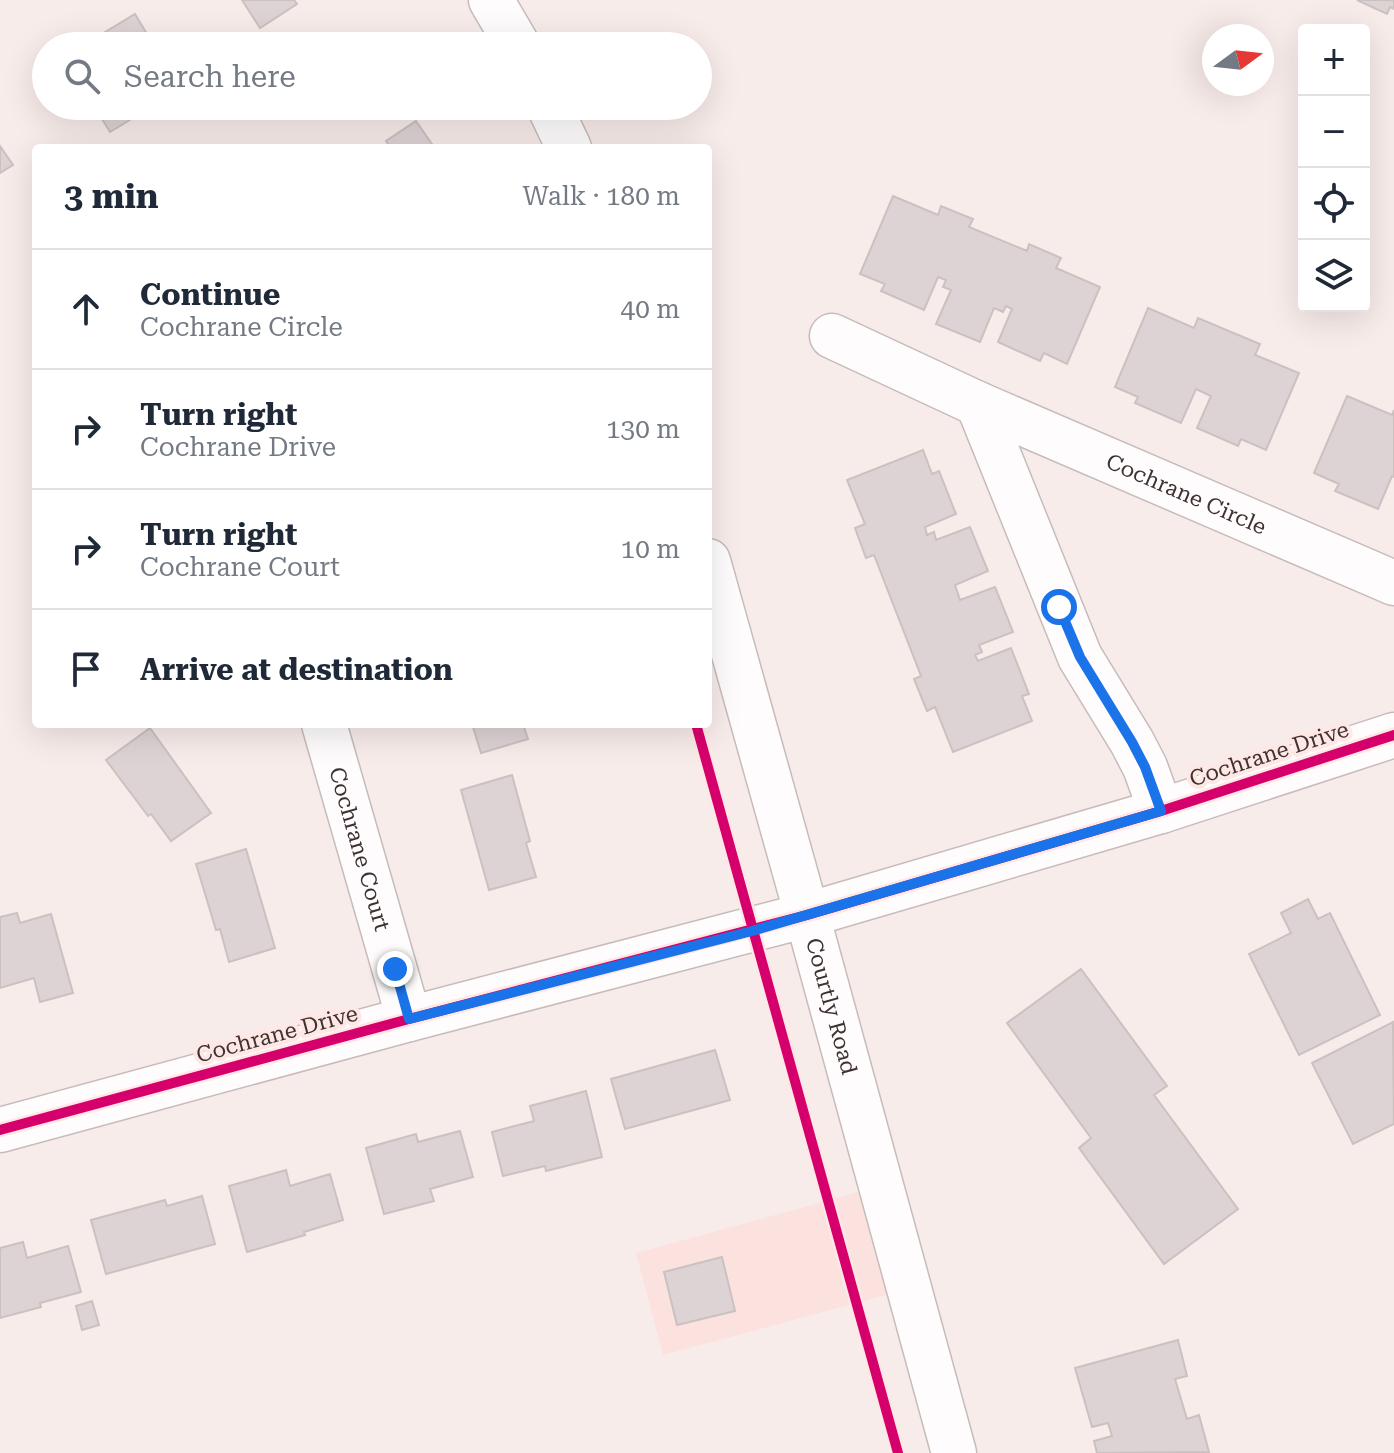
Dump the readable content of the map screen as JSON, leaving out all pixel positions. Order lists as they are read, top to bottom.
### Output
{
  "streets": {
    "street": [
      "Cochrane Circle",
      "Cochrane Drive",
      "Cochrane Court",
      "Courtly Road"
    ]
  },
  "crossings": [
    ["Cochrane Drive", "Cochrane Court"],
    ["Cochrane Drive", "Courtly Road"]
  ],
  "north": "right",
  "page": {
    "map_buttons": ["+", "−"],
    "search": "Search here",
    "heading": ["3 min", "Walk · 180 m"],
    "list": [
      ["Continue", "Cochrane Circle", "40 m"],
      ["Turn right", "Cochrane Drive", "130 m"],
      ["Turn right", "Cochrane Court", "10 m"],
      "Arrive at destination"
    ]
  }
}
